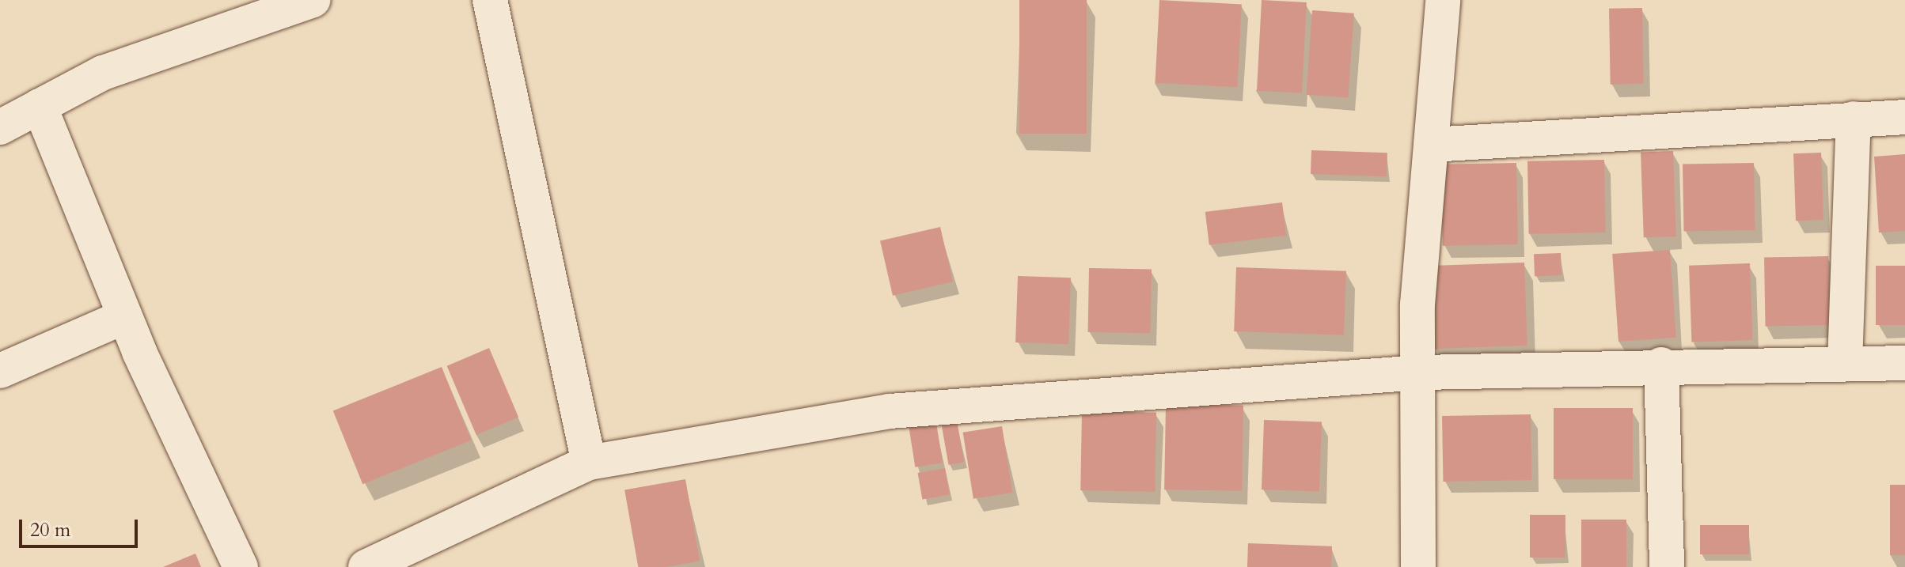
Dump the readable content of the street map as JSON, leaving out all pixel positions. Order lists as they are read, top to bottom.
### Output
{
  "scale_bar": "20 m"
}
